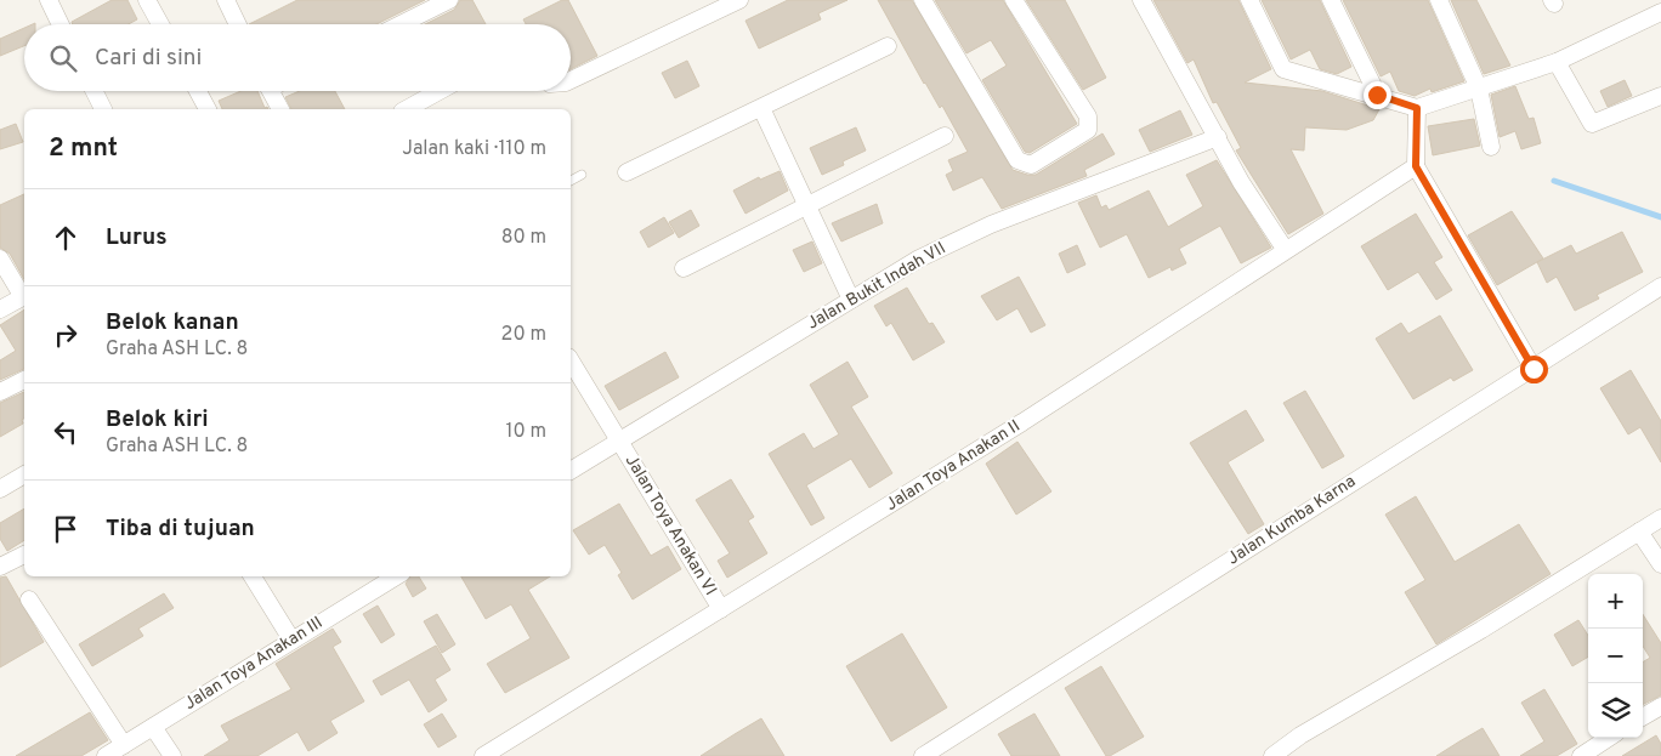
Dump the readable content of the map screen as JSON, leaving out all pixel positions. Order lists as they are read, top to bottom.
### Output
{
  "streets": {
    "street": [
      "Jalan Bukit Indah VII",
      "Jalan Toya Anakan II",
      "Jalan Kumba Karna",
      "Jalan Toya Anakan VI",
      "Jalan Toya Anakan III"
    ]
  },
  "crossings": [
    ["Jalan Bukit Indah VII", "Jalan Toya Anakan VI"],
    ["Jalan Toya Anakan II", "Jalan Toya Anakan VI"]
  ],
  "page": {
    "search": "Cari di sini",
    "heading": ["2 mnt", "Jalan kaki · 110 m"],
    "list": [
      ["Lurus", "80 m"],
      ["Belok kanan", "Graha ASH LC. 8", "20 m"],
      ["Belok kiri", "Graha ASH LC. 8", "10 m"],
      "Tiba di tujuan"
    ],
    "map_buttons": ["+", "−"]
  }
}
